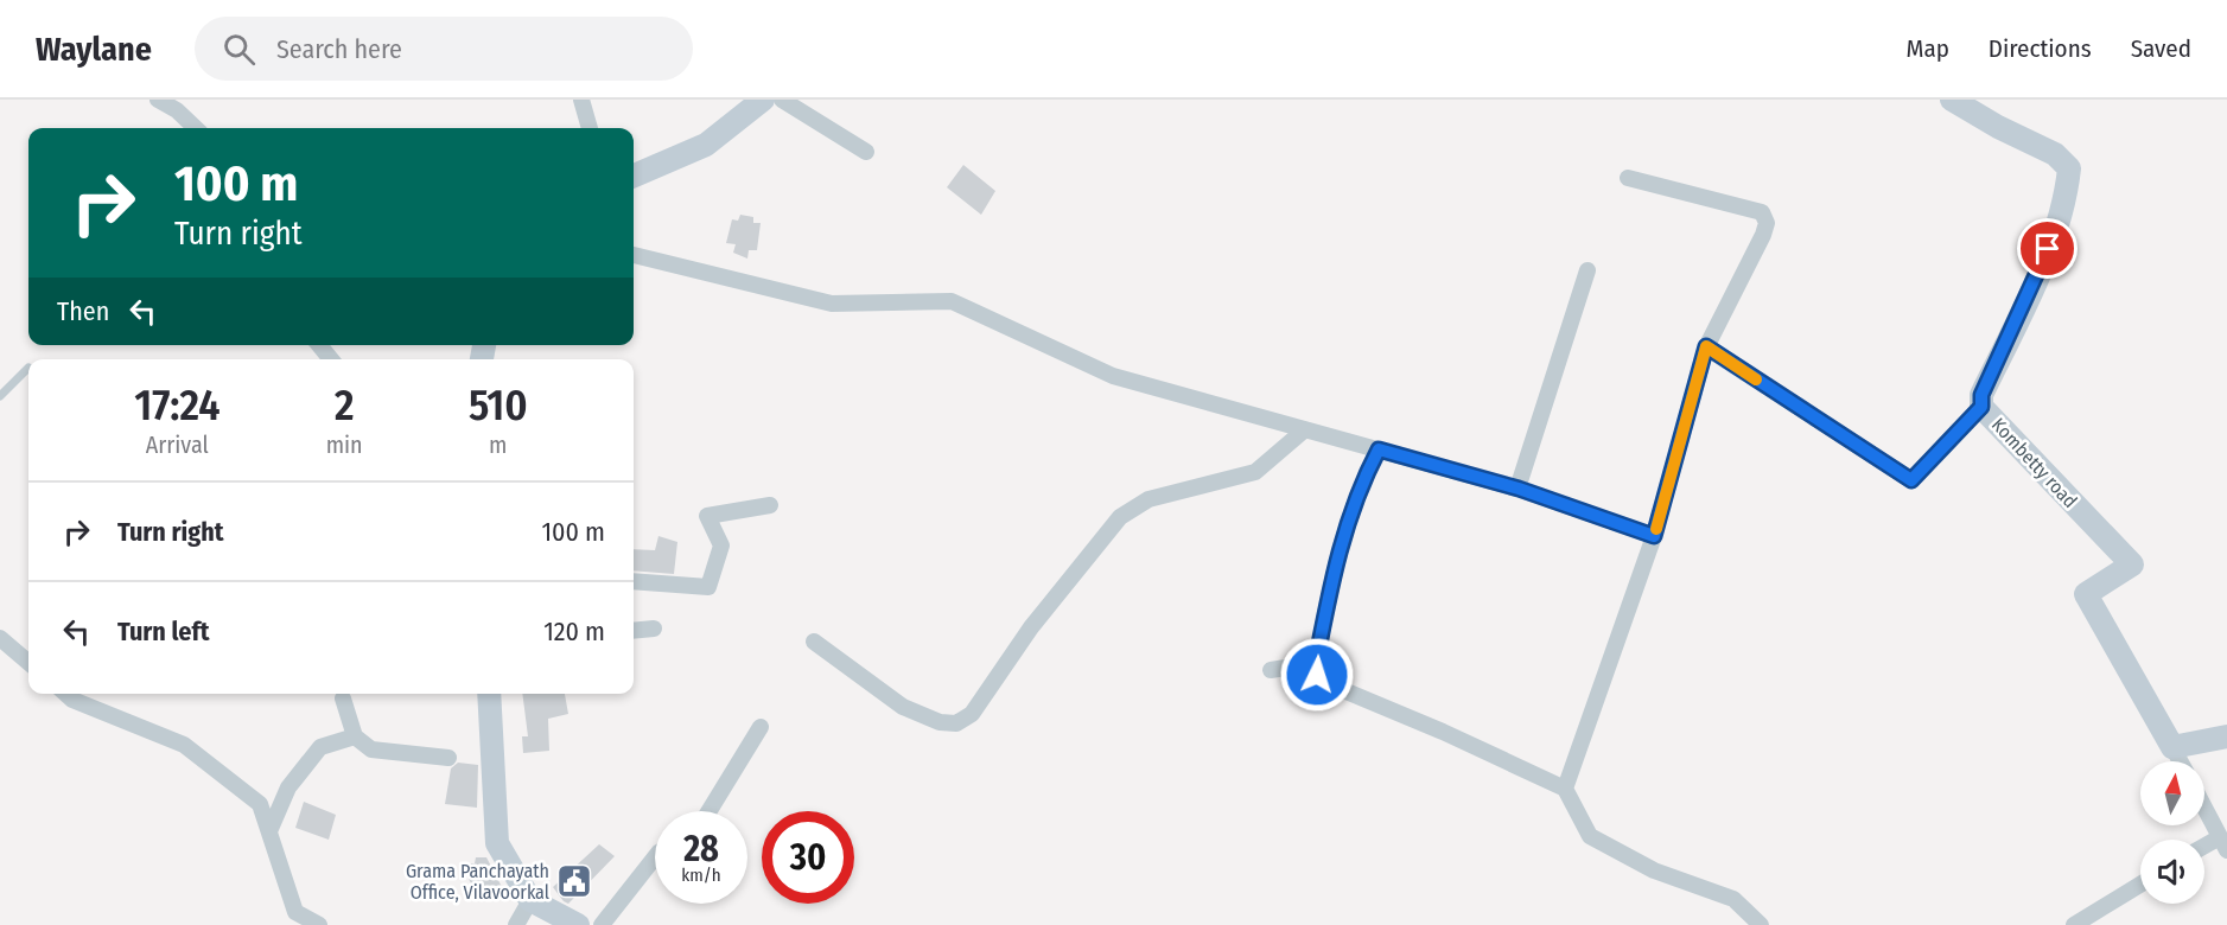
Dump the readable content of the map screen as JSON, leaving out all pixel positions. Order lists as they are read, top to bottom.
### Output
{
  "streets": {
    "street": ["Kombetty road"]
  },
  "places": {
    "public building": ["Grama Panchayath Office, Vilavoorkal"]
  },
  "north": "top",
  "page": {
    "header": "Waylane",
    "search": "Search here",
    "nav": ["Map", "Directions", "Saved"],
    "turn": ["100 m", "Turn right"],
    "then": "Then",
    "eta": [
      "17:24",
      "Arrival",
      "2",
      "min",
      "510",
      "m"
    ],
    "list": [
      {
        "name": "Turn right",
        "value": "100 m"
      },
      {
        "name": "Turn left",
        "value": "120 m"
      }
    ],
    "speed": "28 km/h",
    "limit": "30"
  }
}
